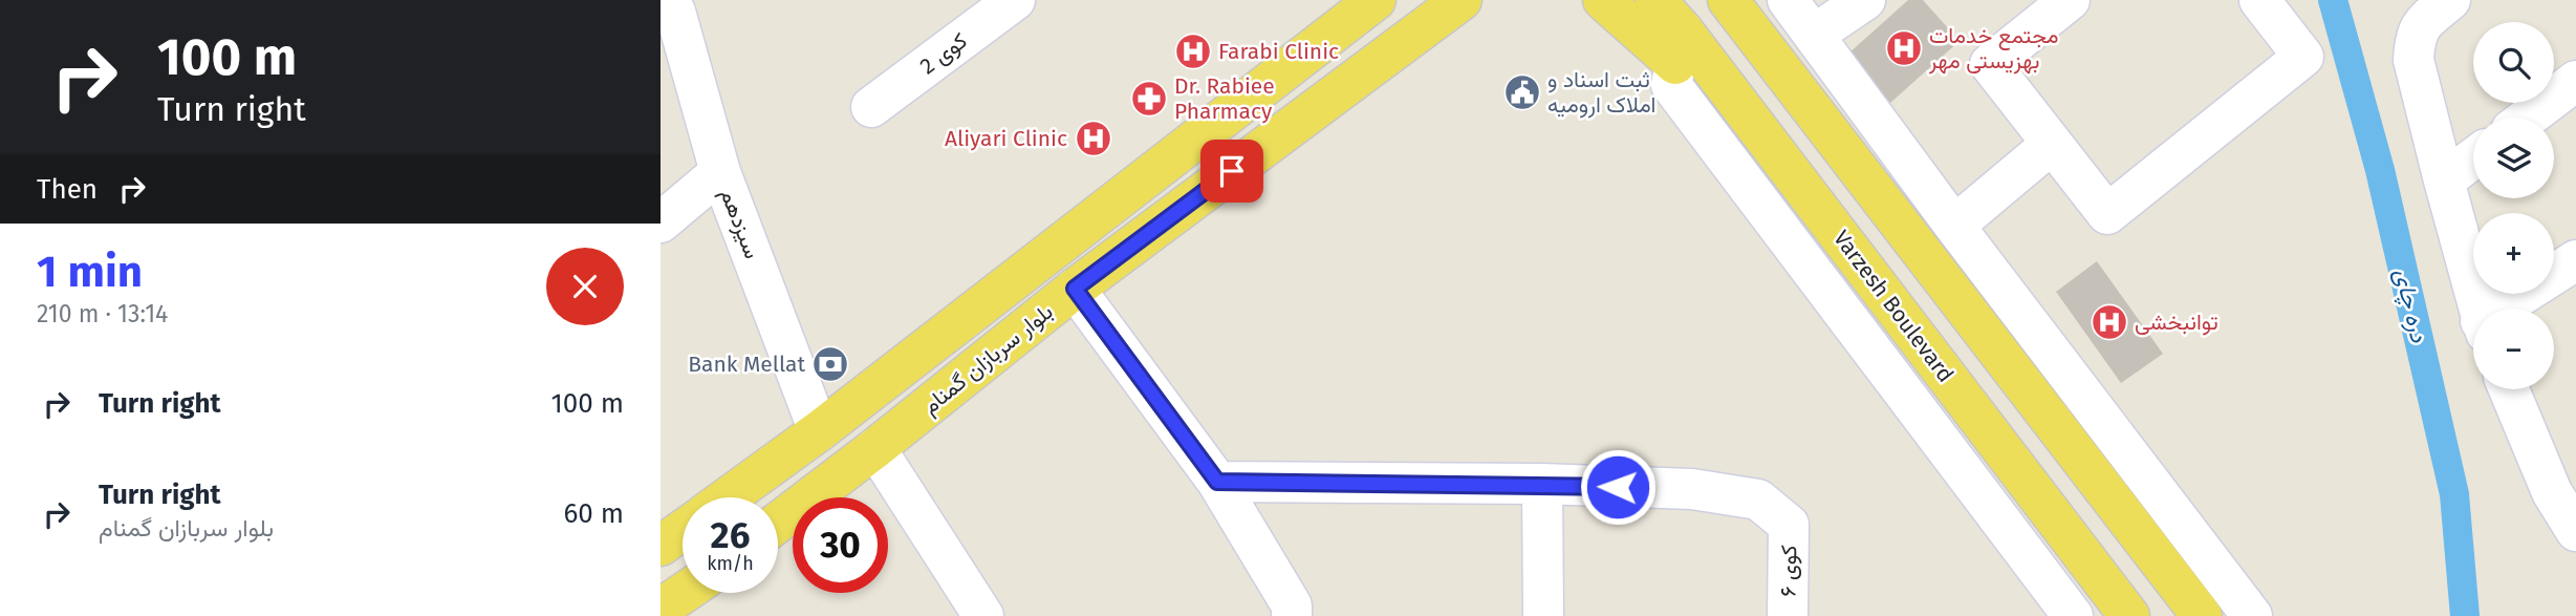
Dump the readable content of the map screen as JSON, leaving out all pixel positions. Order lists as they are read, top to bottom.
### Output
{
  "streets": {
    "main road": ["Varzesh Boulevard", "بلوار سربازان گمنام"],
    "street": ["کوی 2", "سیزدهم", "کوی ۶"]
  },
  "crossings": [
    ["سیزدهم", "بلوار سربازان گمنام"]
  ],
  "water": ["دره چای"],
  "places": {
    "hospital": [
      "مجتمع خدمات بهزیستی مهر",
      "Farabi Clinic",
      "Aliyari Clinic",
      "توانبخشی"
    ],
    "public building": ["ثبت اسناد و املاک ارومیه"],
    "pharmacy": ["Dr. Rabiee Pharmacy"],
    "bank": ["Bank Mellat"]
  },
  "page": {
    "turn": ["100 m", "Turn right"],
    "map_buttons": ["+", "−"],
    "then": "Then",
    "heading": ["1 min", "210 m · 13:14"],
    "list": [
      {
        "name": "Turn right",
        "value": "100 m"
      },
      {
        "name": "Turn right",
        "note": "بلوار سربازان گمنام",
        "value": "60 m"
      }
    ],
    "speed": "26 km/h",
    "limit": "30"
  }
}
